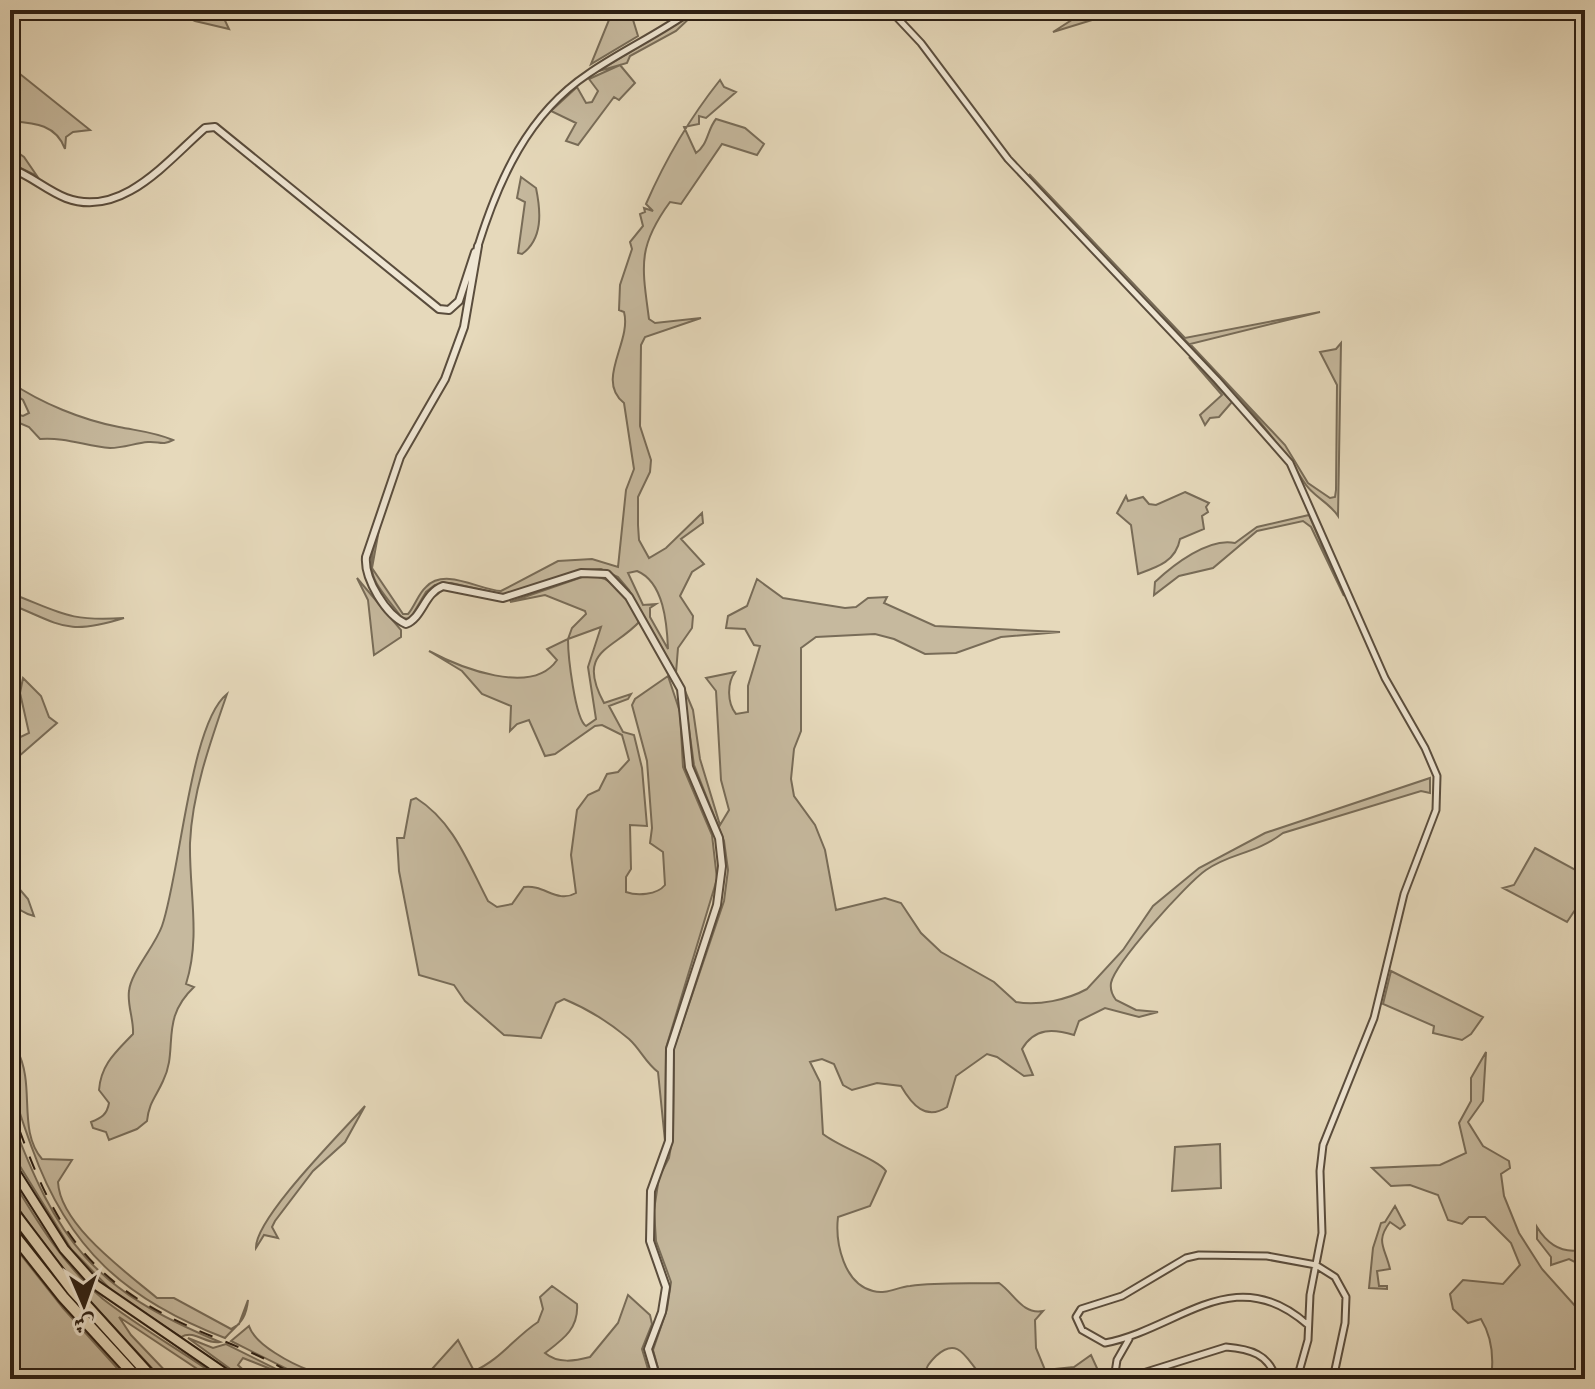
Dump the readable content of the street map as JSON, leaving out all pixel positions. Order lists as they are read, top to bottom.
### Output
{
  "north": "bottom"
}
